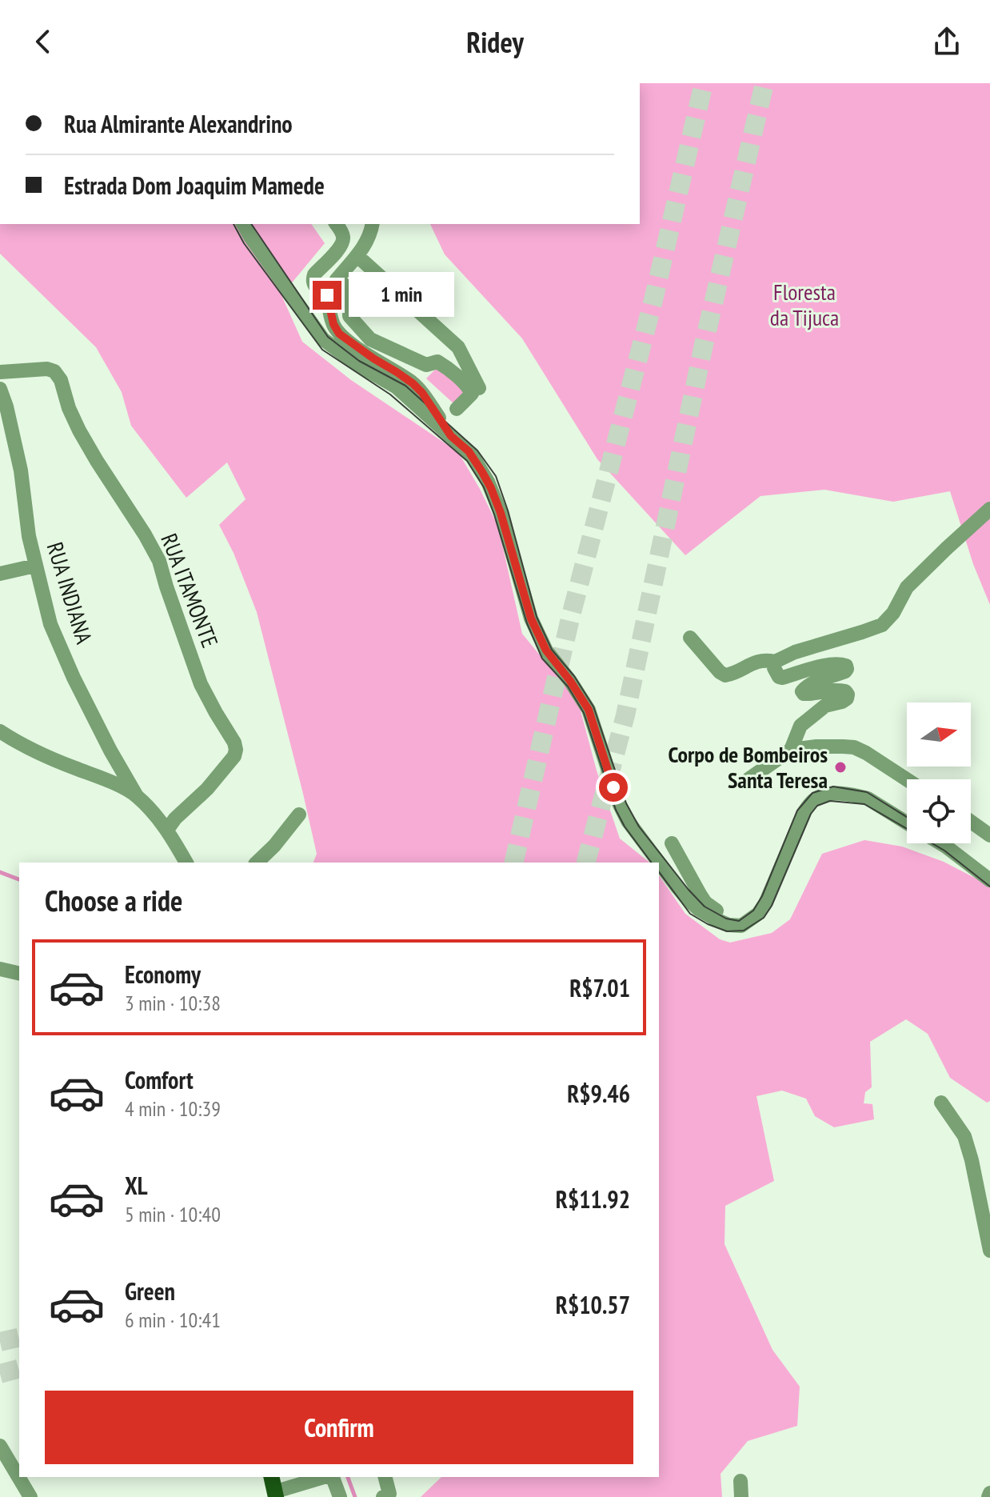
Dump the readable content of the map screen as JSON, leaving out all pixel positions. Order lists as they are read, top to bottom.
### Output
{
  "streets": {
    "street": ["RUA ITAMONTE", "RUA INDIANA"]
  },
  "parks": ["Floresta da Tijuca"],
  "places": ["Corpo de Bombeiros Santa Teresa"],
  "north": "right",
  "page": {
    "header": "Ridey",
    "banner": ["Rua Almirante Alexandrino", "Estrada Dom Joaquim Mamede"],
    "bubble": "1 min",
    "heading": "Choose a ride",
    "list": [
      {
        "name": "Economy",
        "note": "3 min · 10:38",
        "value": "R$7.01"
      },
      {
        "name": "Comfort",
        "note": "4 min · 10:39",
        "value": "R$9.46"
      },
      {
        "name": "XL",
        "note": "5 min · 10:40",
        "value": "R$11.92"
      },
      {
        "name": "Green",
        "note": "6 min · 10:41",
        "value": "R$10.57"
      }
    ],
    "buttons": "Confirm"
  }
}
